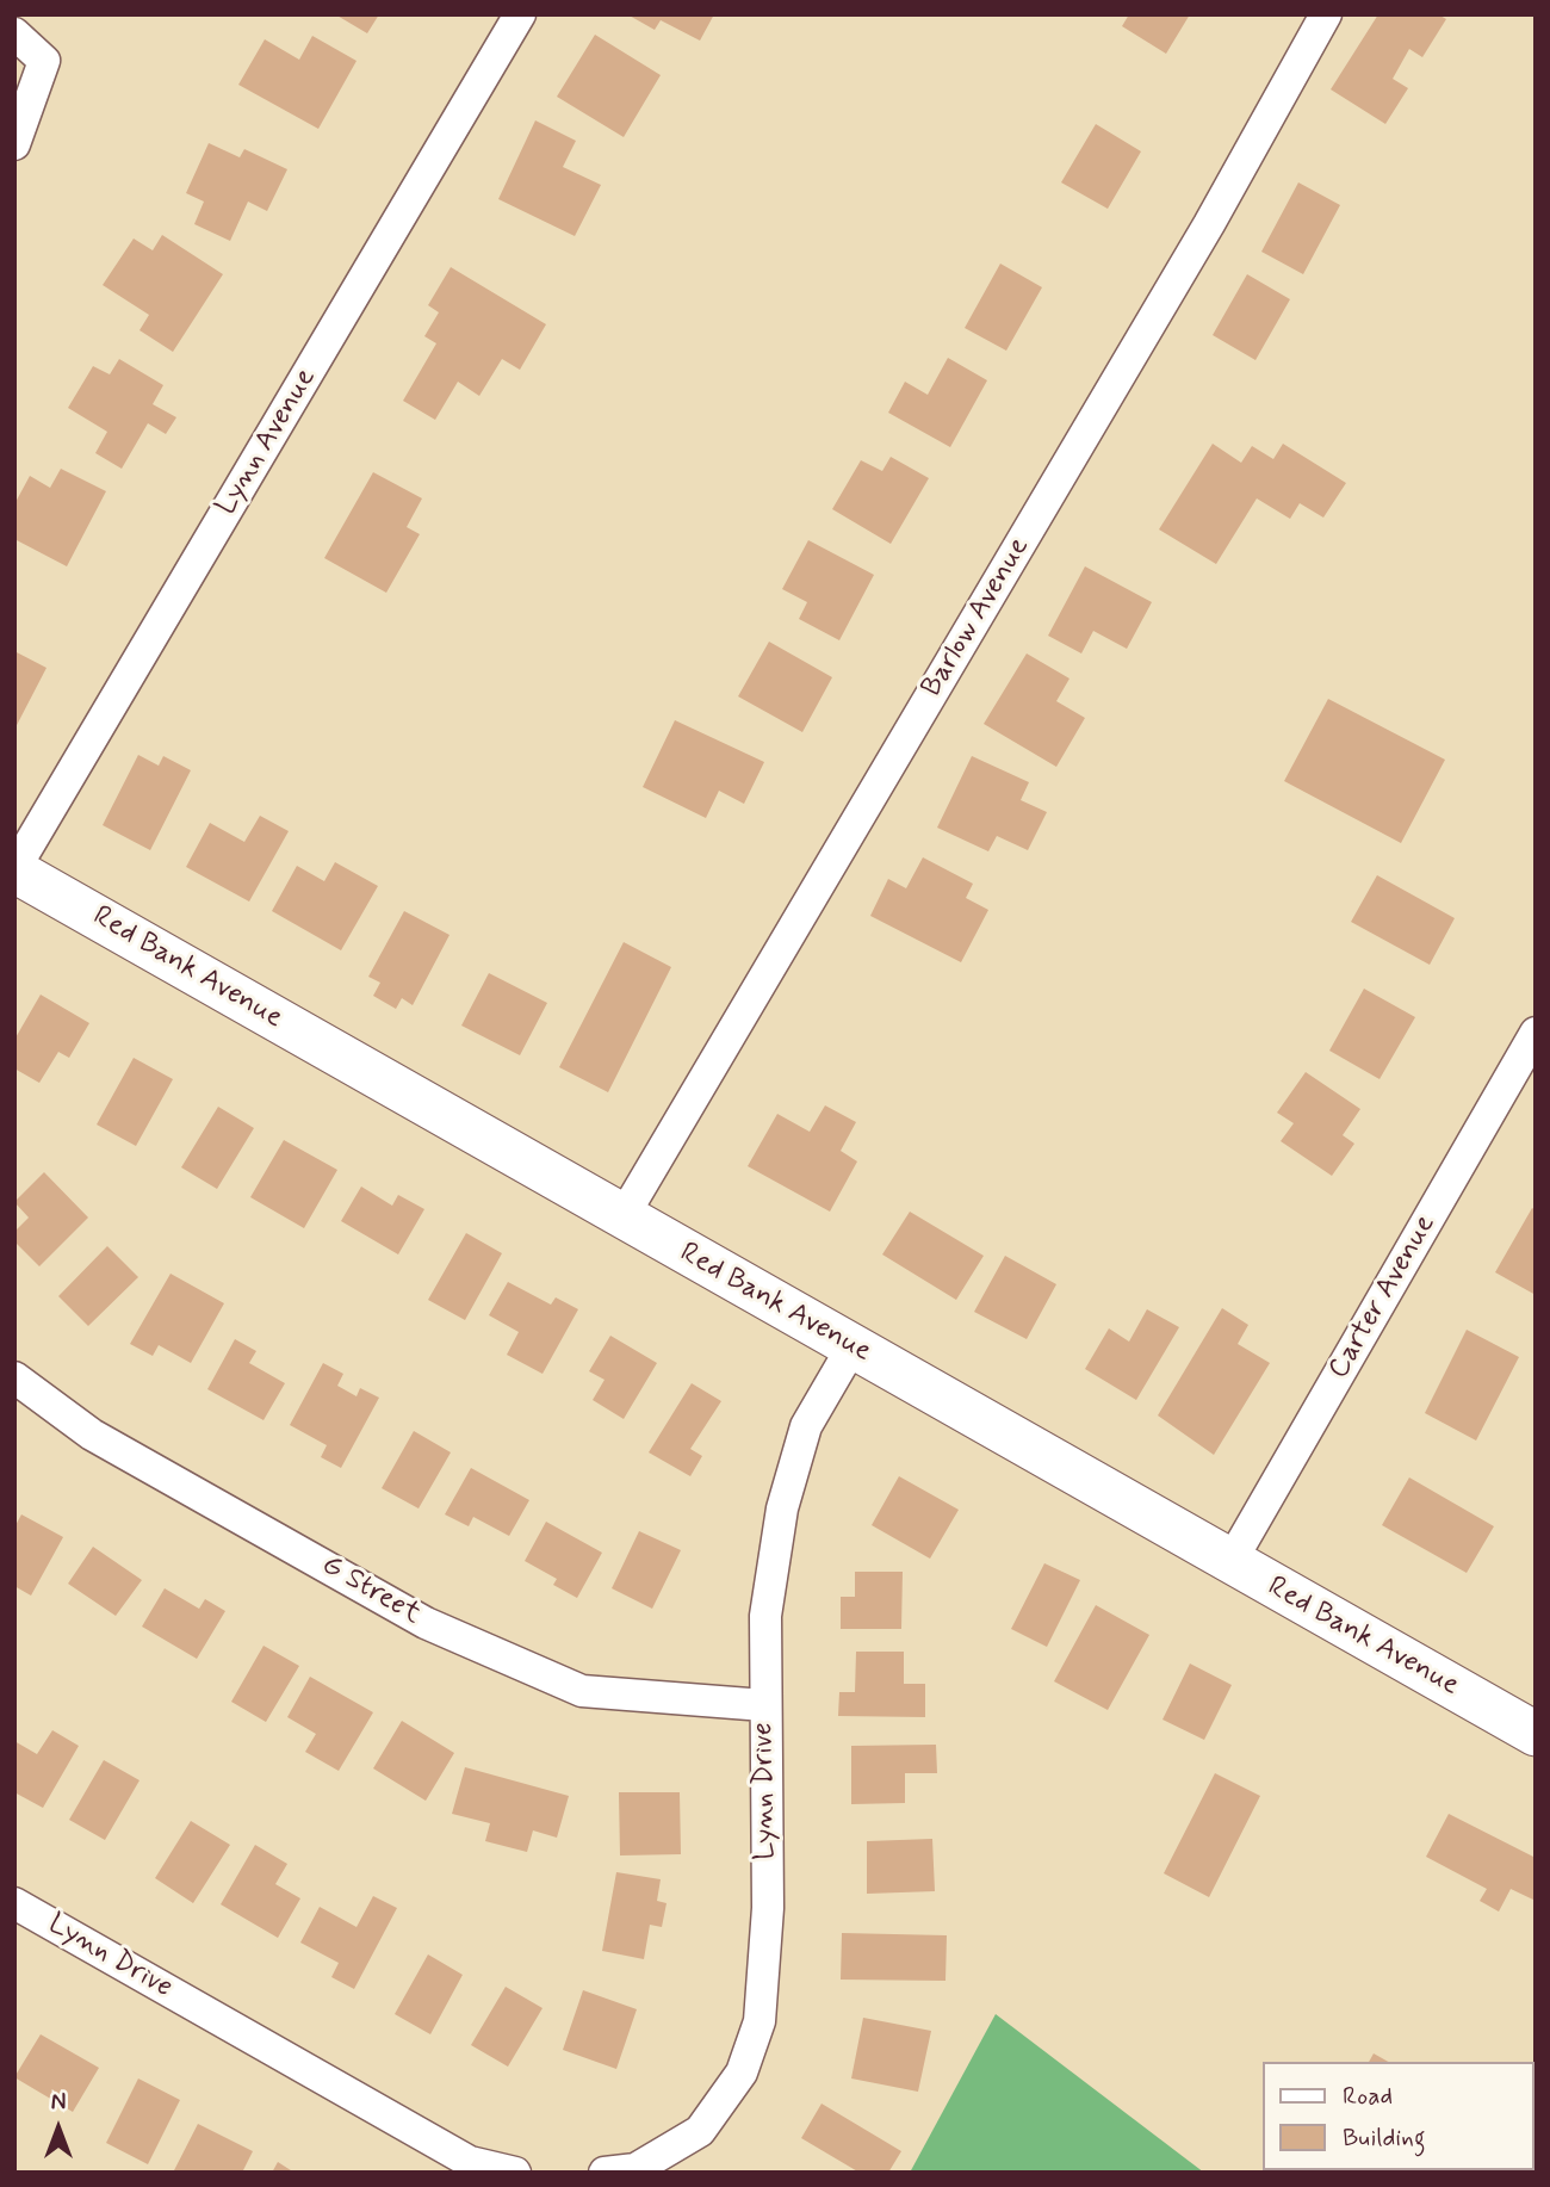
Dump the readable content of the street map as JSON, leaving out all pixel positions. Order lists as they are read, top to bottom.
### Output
{
  "streets": {
    "street": [
      "Lynn Avenue",
      "Barlow Avenue",
      "Red Bank Avenue",
      "Carter Avenue",
      "G Street",
      "Lynn Drive"
    ]
  },
  "crossings": [
    ["Lynn Avenue", "Red Bank Avenue"],
    ["Barlow Avenue", "Red Bank Avenue"],
    ["Red Bank Avenue", "Carter Avenue"],
    ["Red Bank Avenue", "Lynn Drive"],
    ["G Street", "Lynn Drive"]
  ],
  "legend": ["Road", "Building"],
  "north": "top"
}
